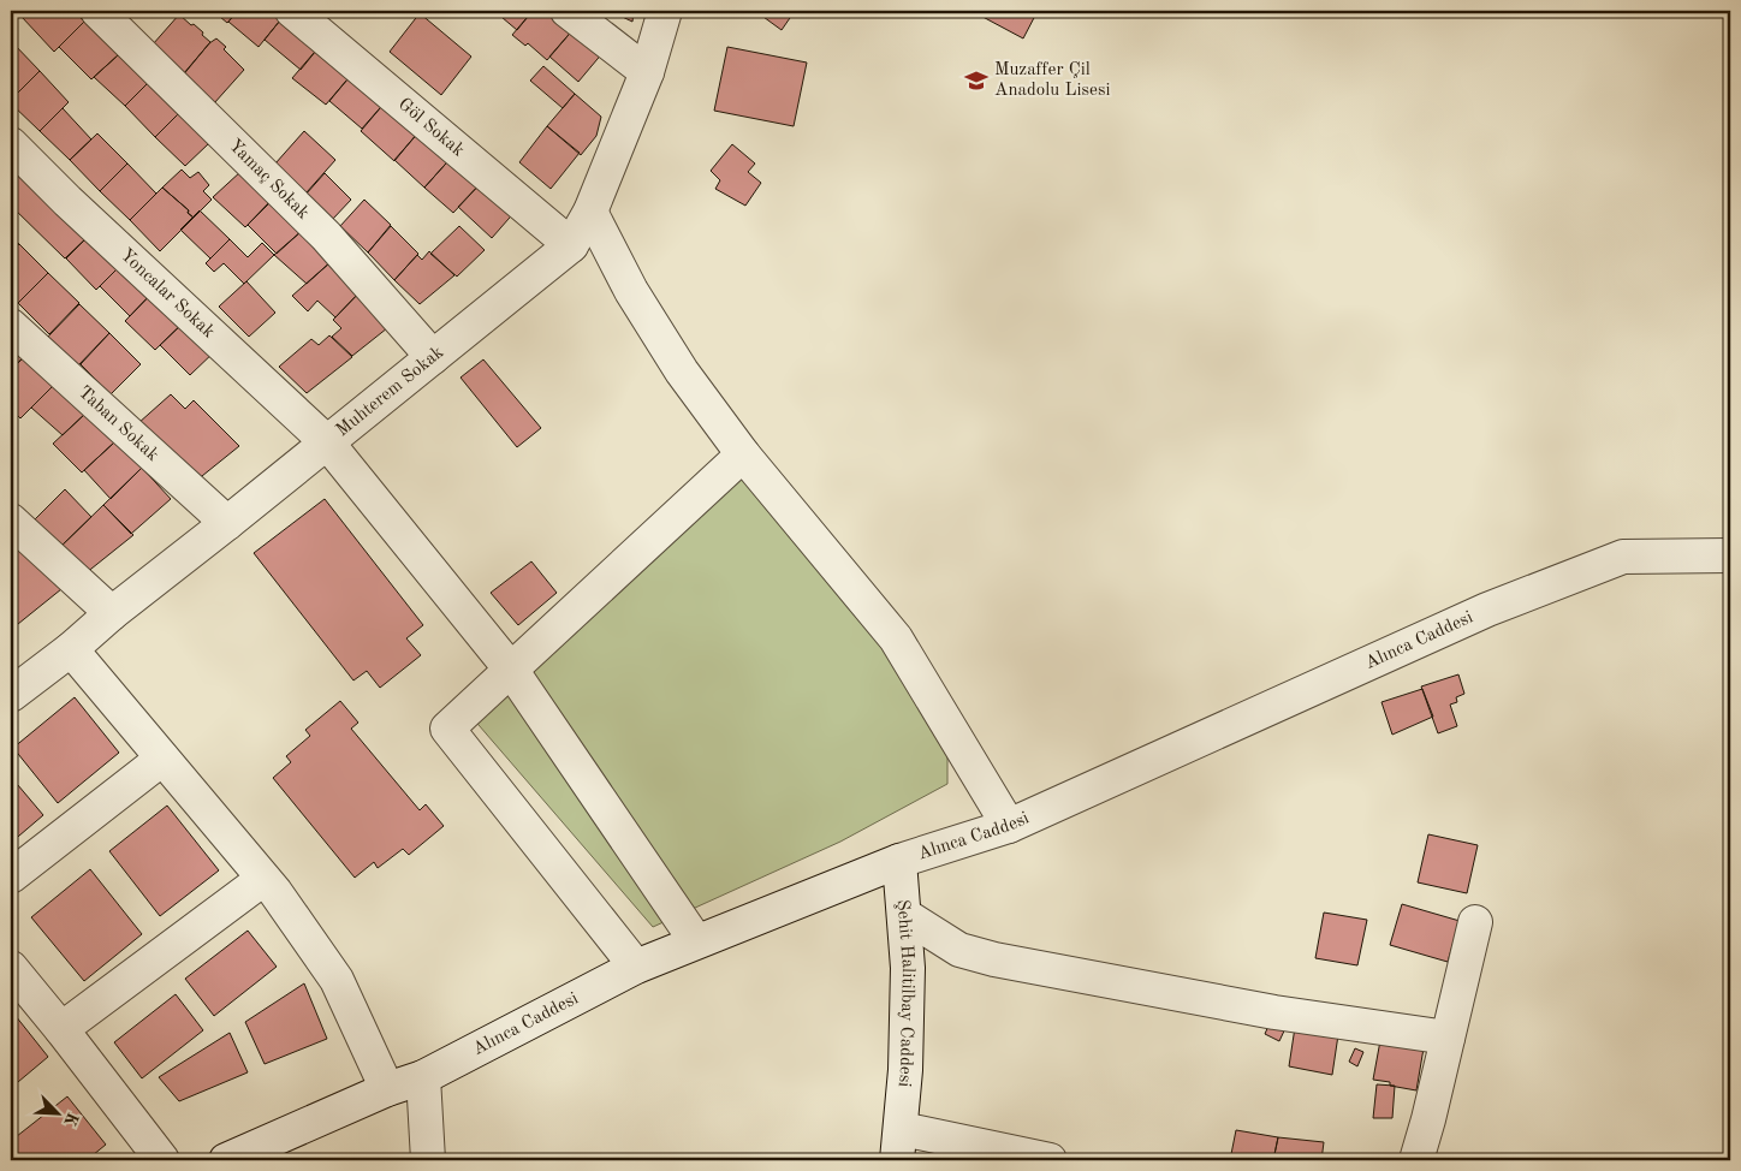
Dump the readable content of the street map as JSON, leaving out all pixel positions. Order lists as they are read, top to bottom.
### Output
{
  "streets": {
    "street": [
      "Göl Sokak",
      "Yamaç Sokak",
      "Yoncalar Sokak",
      "Muhterem Sokak",
      "Taban Sokak",
      "Alınca Caddesi",
      "Şehit Halitilbay Caddesi"
    ]
  },
  "crossings": [
    ["Göl Sokak", "Muhterem Sokak"],
    ["Yamaç Sokak", "Muhterem Sokak"],
    ["Yoncalar Sokak", "Muhterem Sokak"],
    ["Yoncalar Sokak", "Alınca Caddesi"],
    ["Muhterem Sokak", "Taban Sokak"],
    ["Alınca Caddesi", "Şehit Halitilbay Caddesi"]
  ],
  "places": {
    "school or university": ["Muzaffer Çil Anadolu Lisesi"]
  },
  "north": "bottom right"
}
